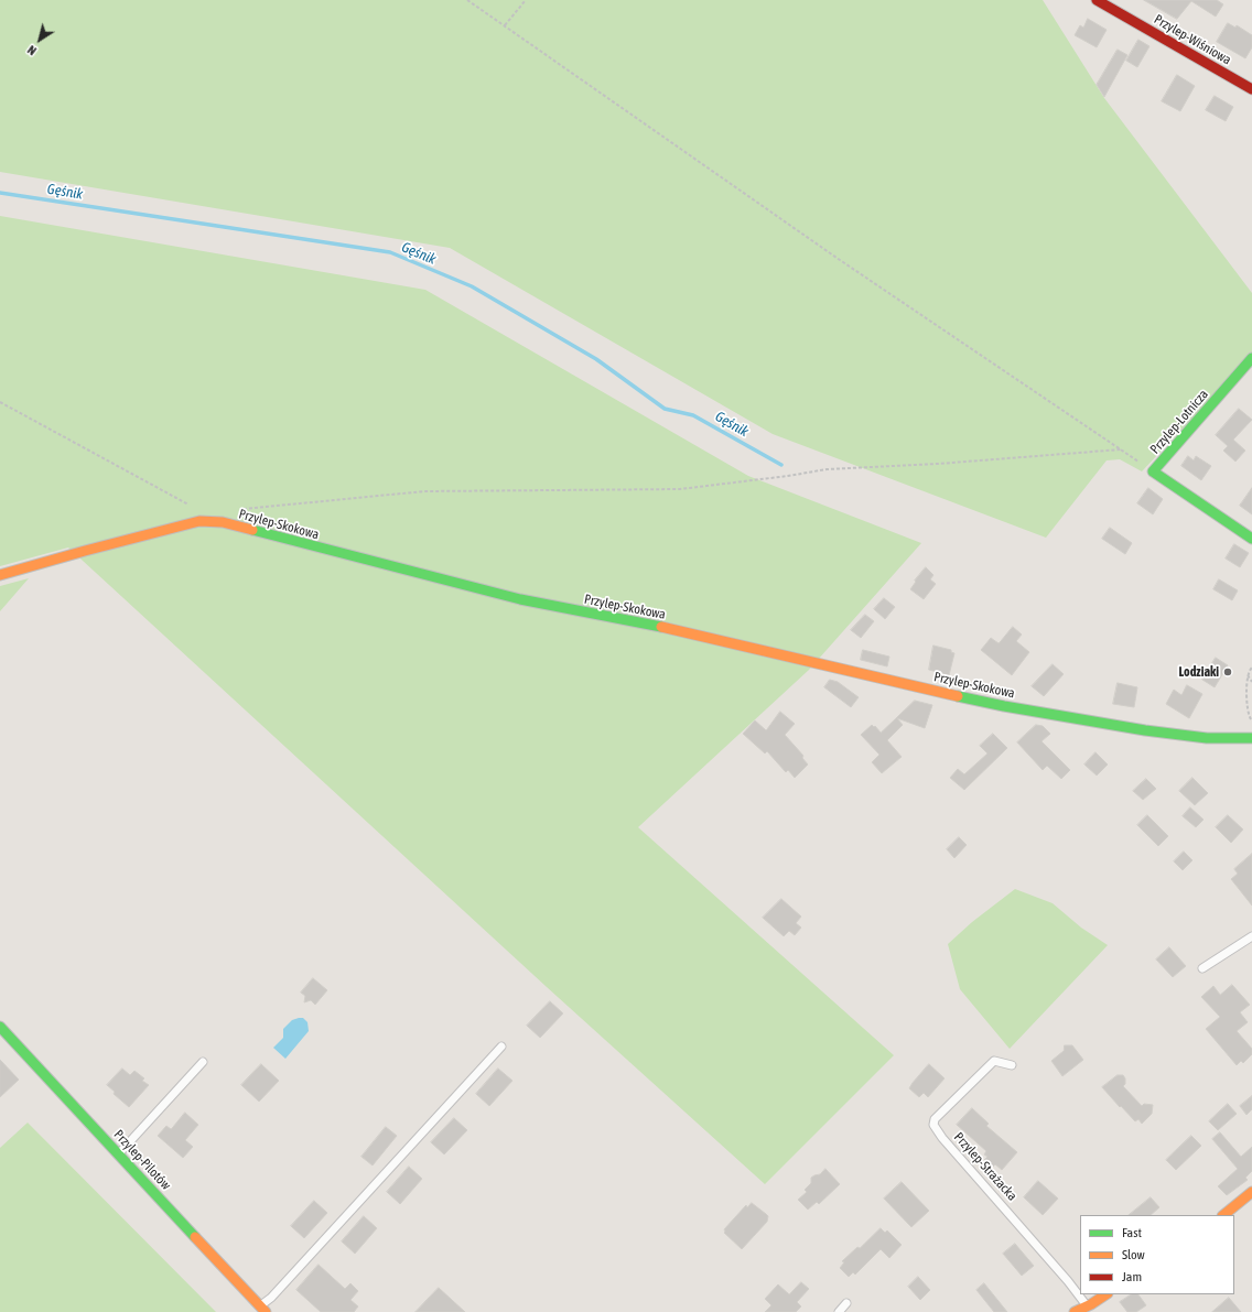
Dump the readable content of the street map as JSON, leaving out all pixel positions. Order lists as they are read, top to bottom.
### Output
{
  "streets": {
    "street": [
      "Przylep-Wiśniowa",
      "Przylep-Lotnicza",
      "Przylep-Skokowa",
      "Przylep-Pilotów"
    ],
    "lane": ["Przylep-Strażacka"]
  },
  "water": ["Gęśnik"],
  "places": ["Lodziaki"],
  "legend": ["Fast", "Slow", "Jam"],
  "north": "bottom left"
}
